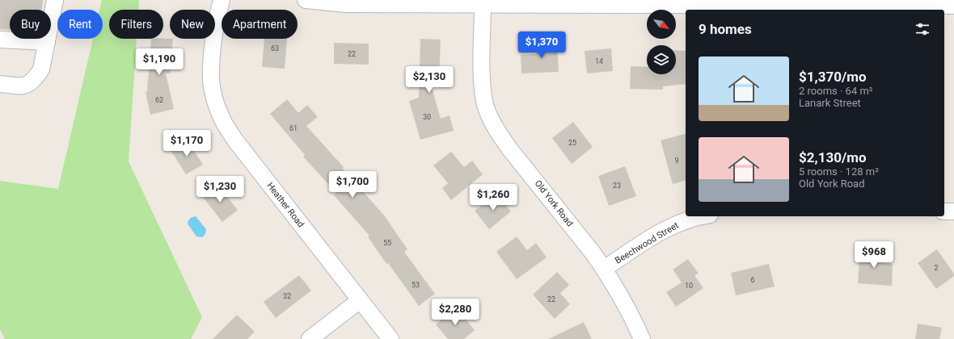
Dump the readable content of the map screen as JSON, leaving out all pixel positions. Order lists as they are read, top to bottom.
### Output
{
  "streets": {
    "street": ["Old York Road", "Heather Road", "Beechwood Street"]
  },
  "crossings": [
    ["Old York Road", "Beechwood Street"]
  ],
  "house_numbers": [
    "63",
    "22",
    "14",
    "62",
    "30",
    "61",
    "25",
    "9",
    "23",
    "55",
    "2",
    "6",
    "53",
    "10",
    "32",
    "22"
  ],
  "north": "bottom right",
  "page": {
    "chip": [
      "Buy",
      "Rent",
      "Filters",
      "New",
      "Apartment"
    ],
    "heading": "9 homes",
    "price": [
      "$1,370",
      "$1,190",
      "$2,130",
      "$1,170",
      "$1,700",
      "$1,230",
      "$1,260",
      "$968",
      "$2,280"
    ],
    "list": [
      {
        "name": "$1,370/mo",
        "note": "2 rooms · 64 m² · Lanark Street"
      },
      {
        "name": "$2,130/mo",
        "note": "5 rooms · 128 m² · Old York Road"
      }
    ]
  }
}
